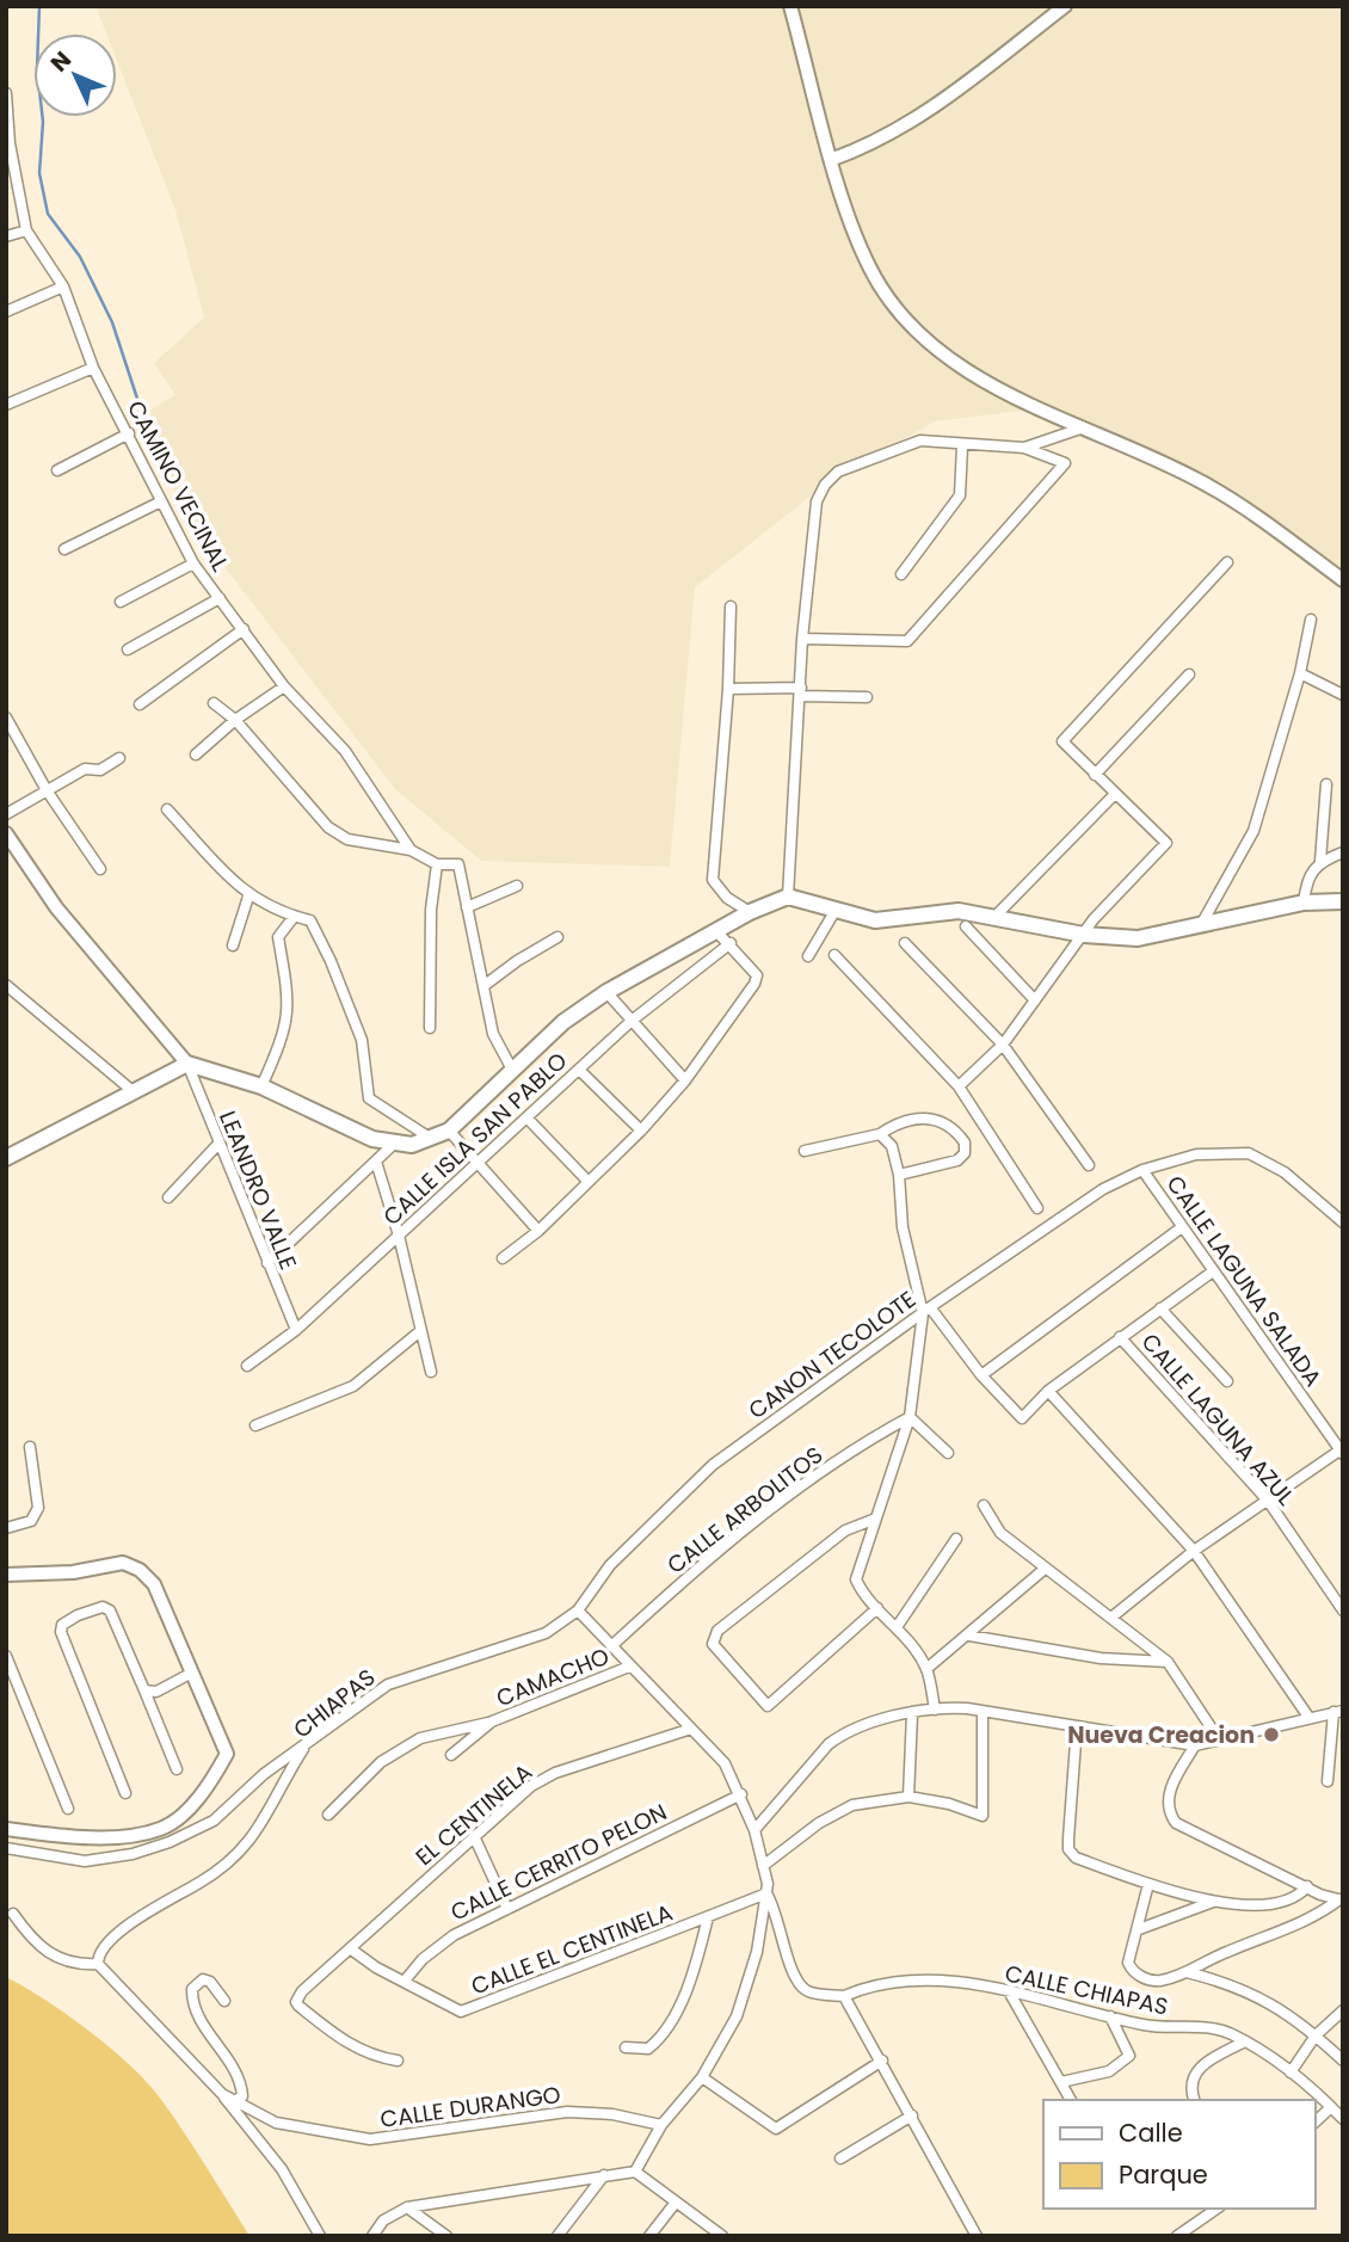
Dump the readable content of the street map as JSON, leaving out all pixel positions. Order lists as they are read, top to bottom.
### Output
{
  "streets": {
    "street": [
      "CAMINO VECINAL",
      "CALLE ISLA SAN PABLO",
      "LEANDRO VALLE",
      "CALLE LAGUNA SALADA",
      "CANON TECOLOTE",
      "CALLE LAGUNA AZUL",
      "CALLE ARBOLITOS",
      "CAMACHO",
      "CHIAPAS",
      "EL CENTINELA",
      "CALLE CERRITO PELON",
      "CALLE EL CENTINELA",
      "CALLE CHIAPAS",
      "CALLE DURANGO"
    ]
  },
  "crossings": [
    ["CALLE ISLA SAN PABLO", "LEANDRO VALLE"],
    ["CALLE LAGUNA SALADA", "CANON TECOLOTE"],
    ["CANON TECOLOTE", "CHIAPAS"],
    ["CHIAPAS", "CALLE DURANGO"],
    ["EL CENTINELA", "CALLE EL CENTINELA"],
    ["CALLE CERRITO PELON", "CALLE EL CENTINELA"]
  ],
  "places": ["Nueva Creacion"],
  "legend": ["Calle", "Parque"],
  "north": "top left"
}
